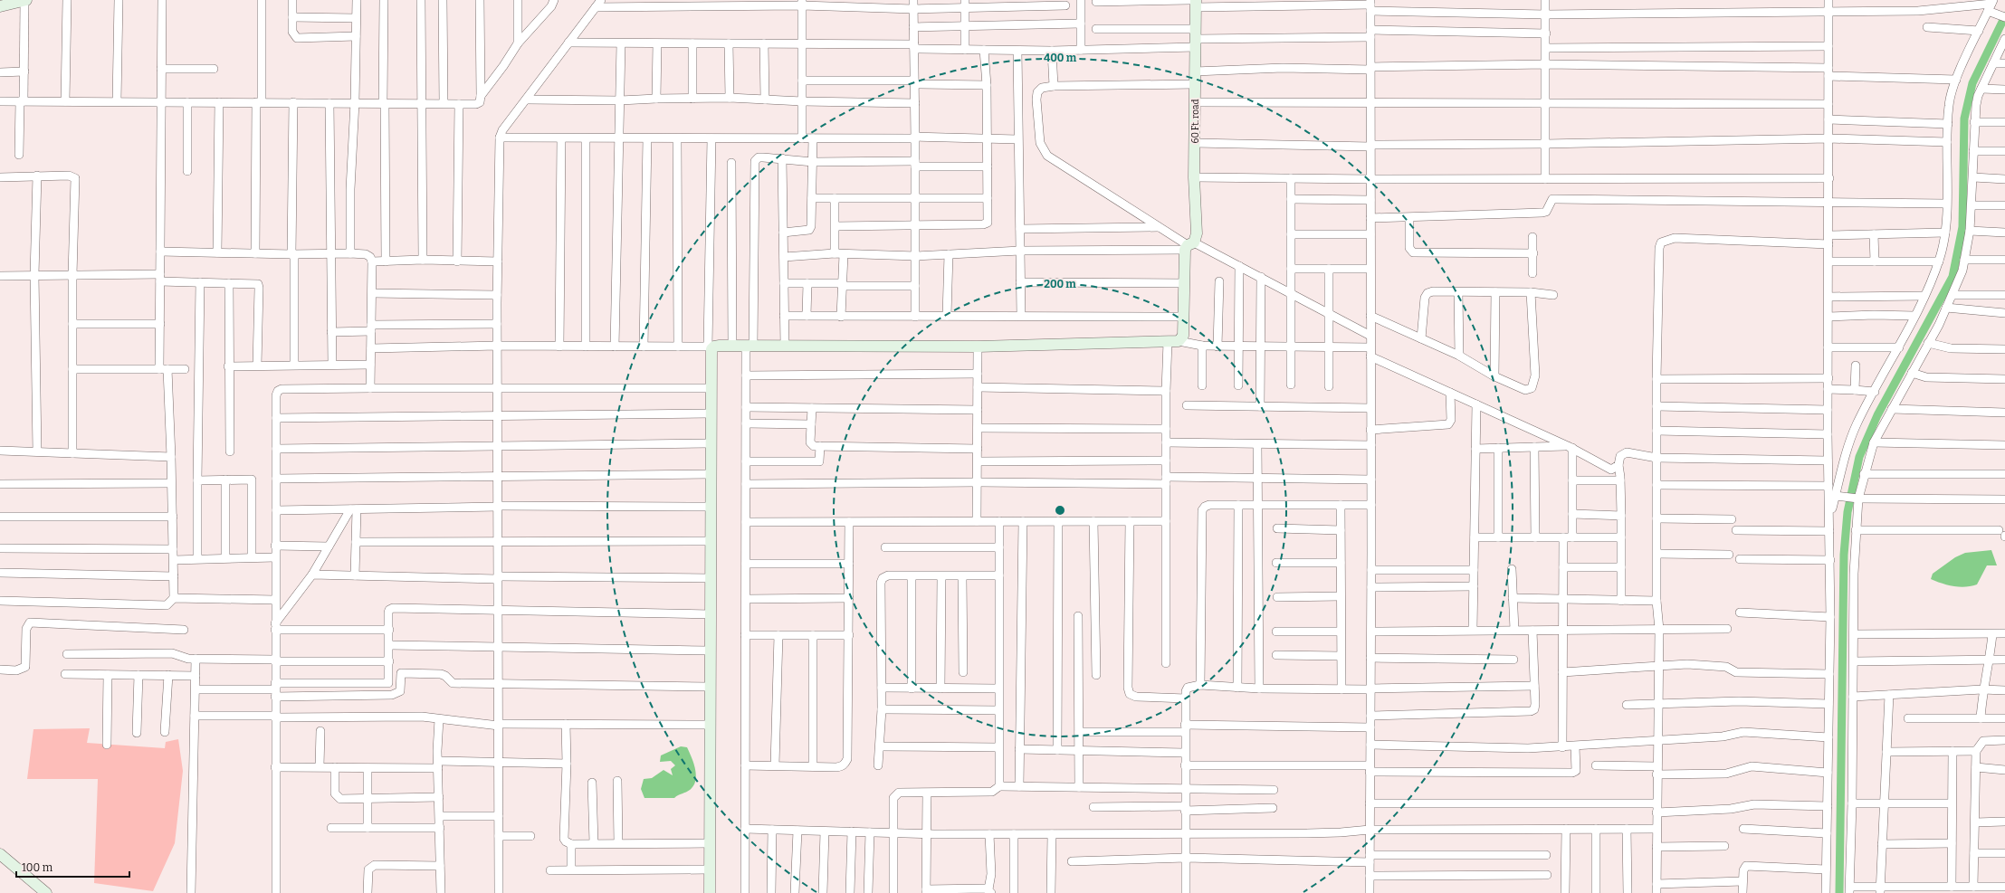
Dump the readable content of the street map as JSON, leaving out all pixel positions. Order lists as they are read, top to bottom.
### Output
{
  "streets": {
    "street": ["60 Ft. road"]
  },
  "scale_bar": "100 m",
  "rings": ["400 m", "200 m"]
}
